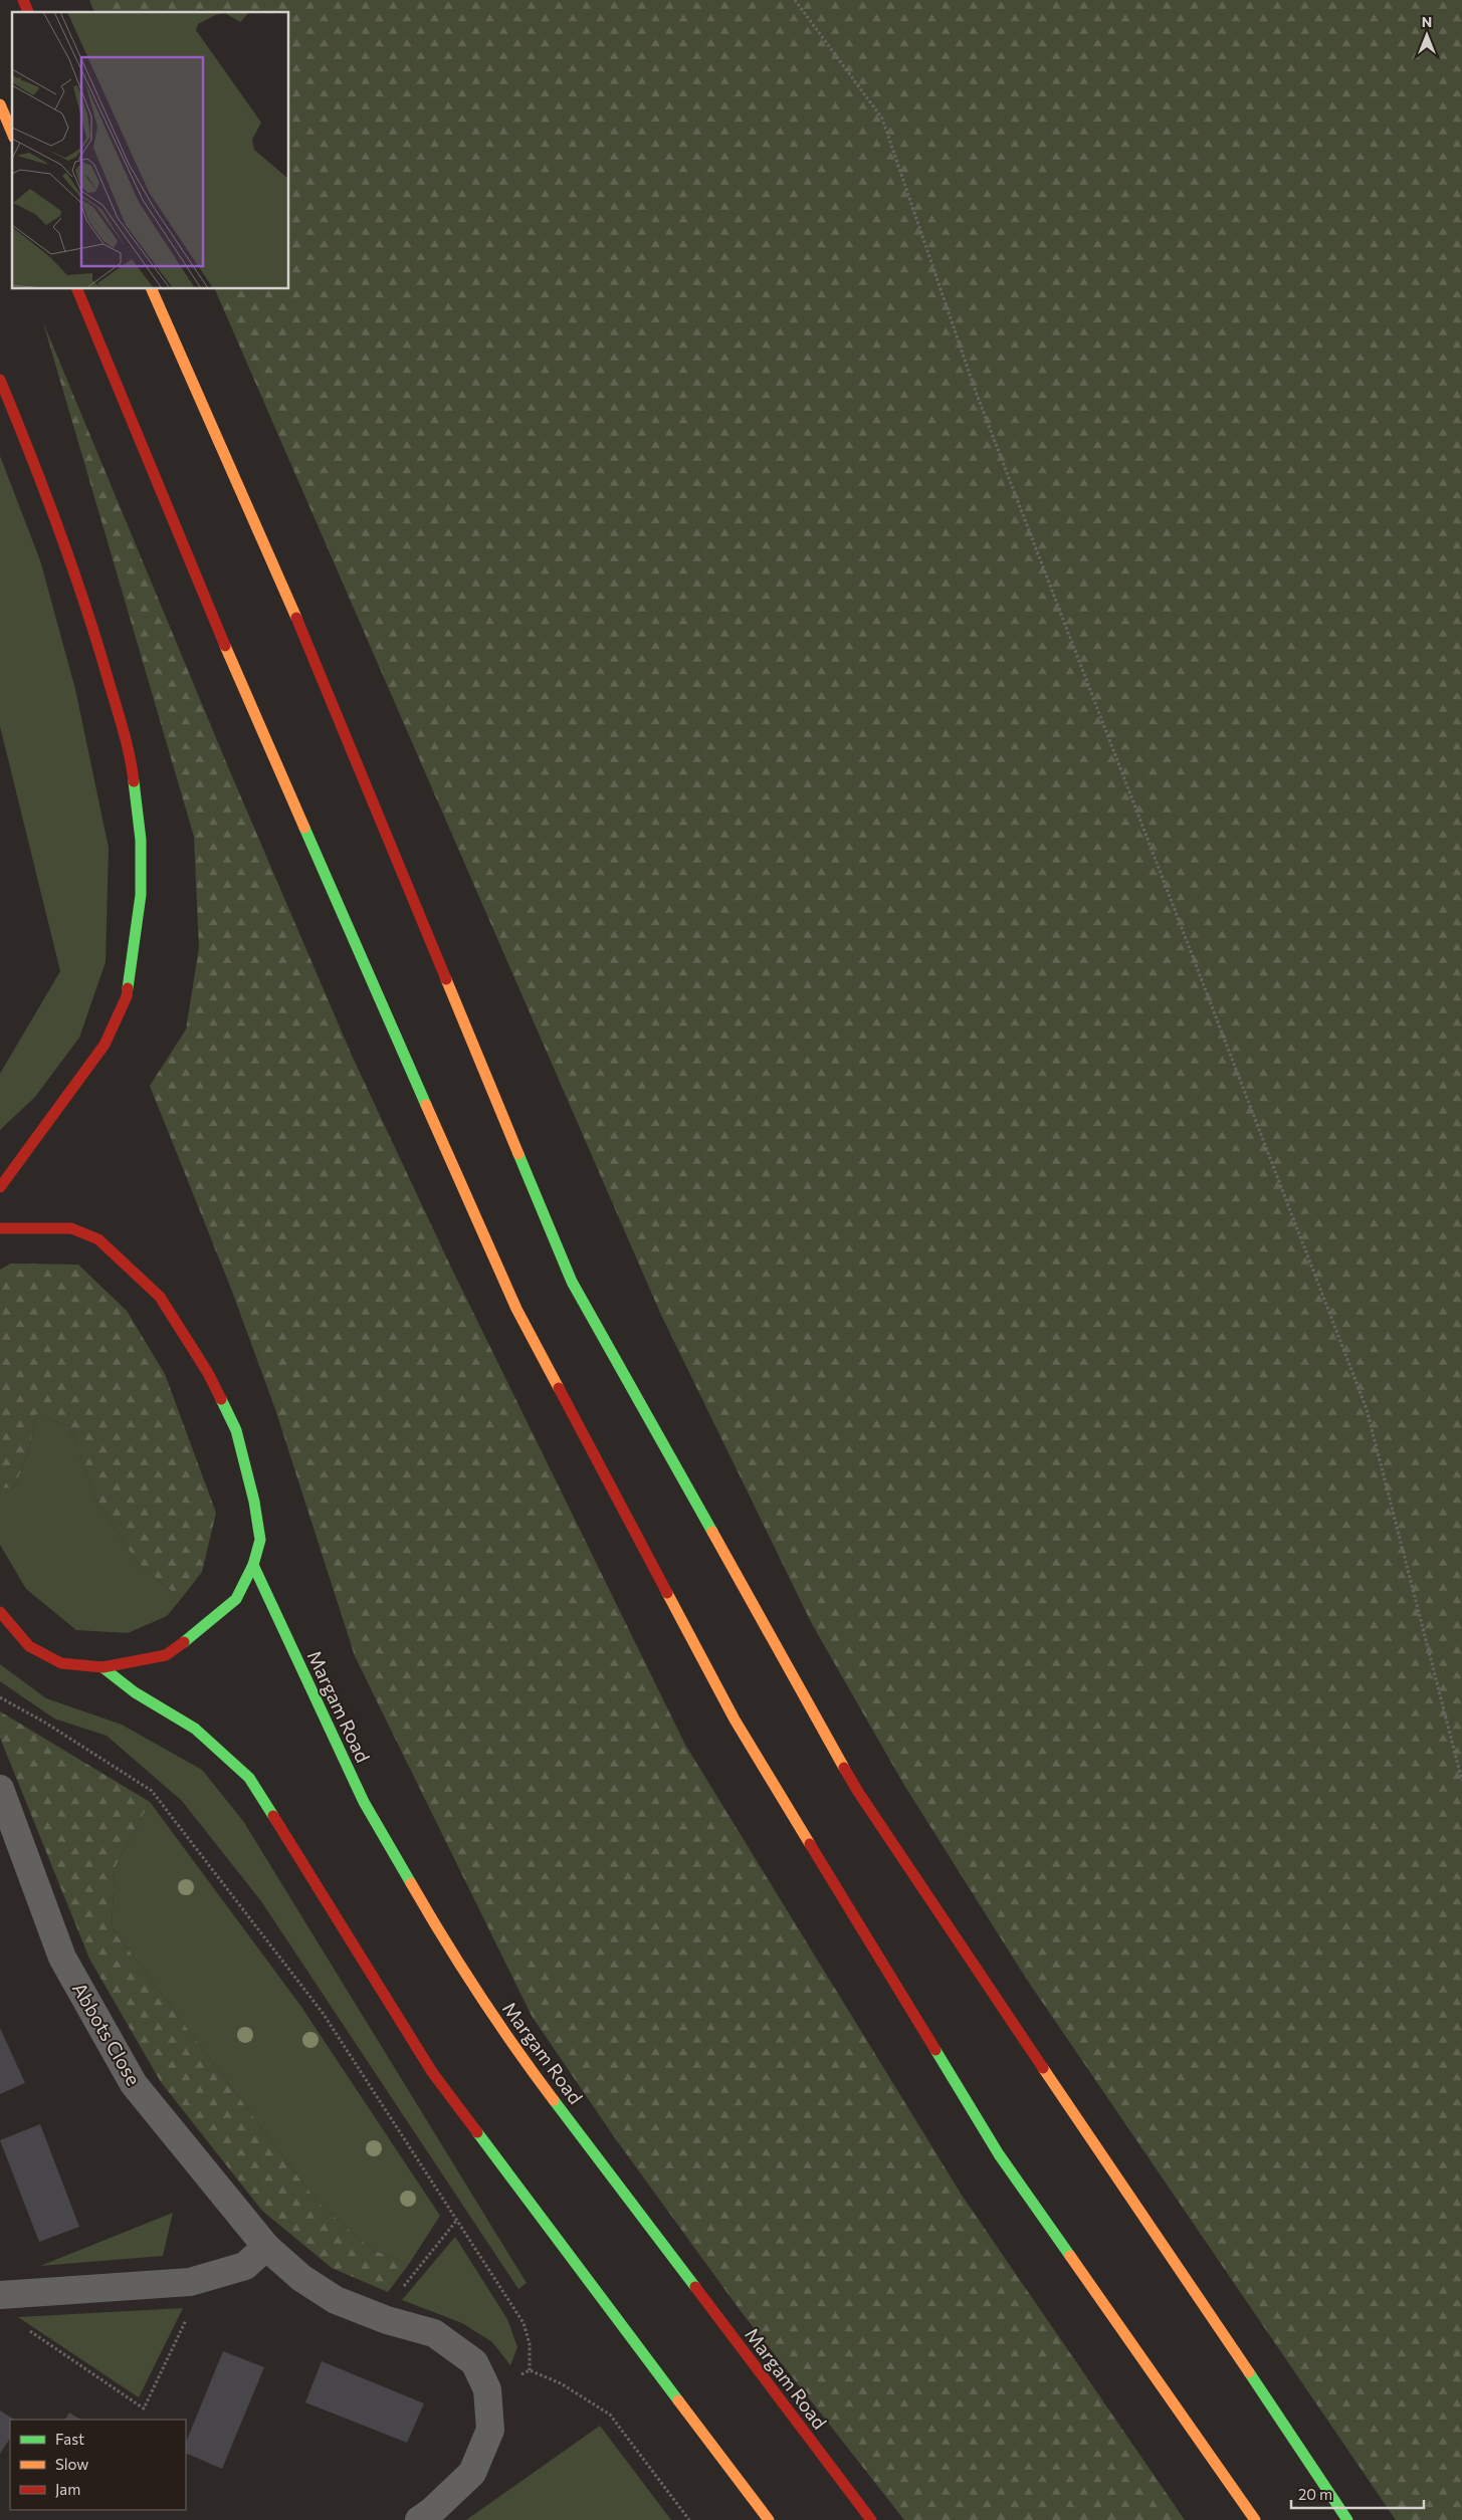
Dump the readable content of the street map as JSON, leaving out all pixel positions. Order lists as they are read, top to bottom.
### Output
{
  "streets": {
    "main road": ["Margam Road"],
    "street": ["Abbots Close"]
  },
  "legend": ["Fast", "Slow", "Jam"],
  "scale_bar": "20 m",
  "north": "top"
}
